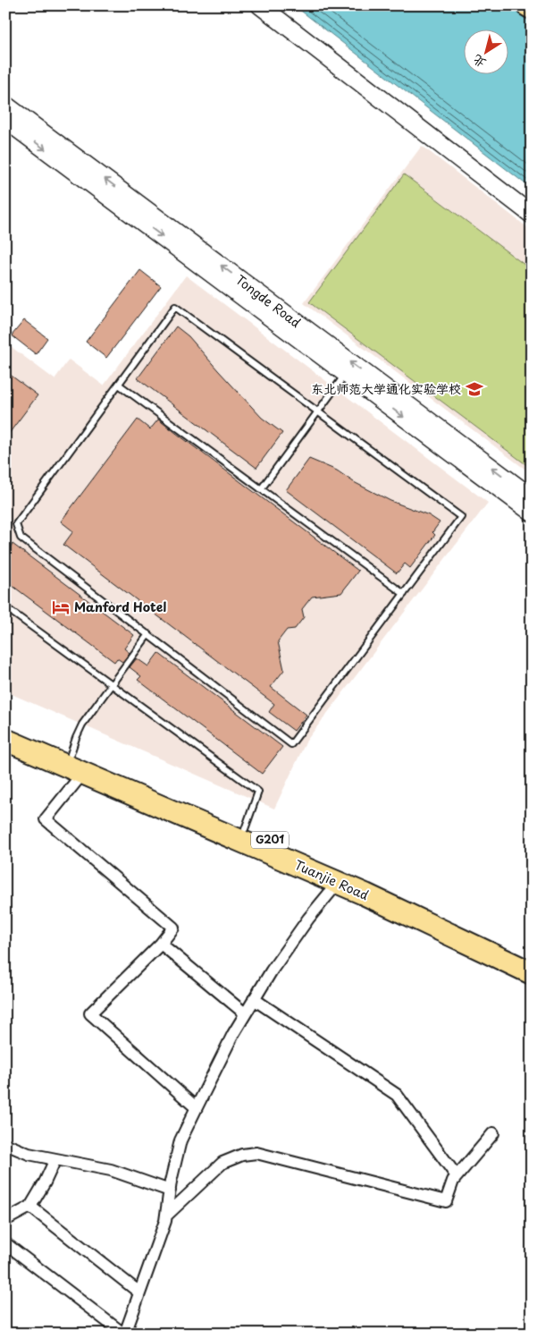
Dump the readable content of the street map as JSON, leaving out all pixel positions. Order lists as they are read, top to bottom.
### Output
{
  "streets": {
    "highway": ["G201", "Tuanjie Road"],
    "main road": ["Tongde Road"]
  },
  "places": {
    "school or university": ["东北师范大学通化实验学校"],
    "hotel": ["Manford Hotel"]
  },
  "north": "bottom left"
}
